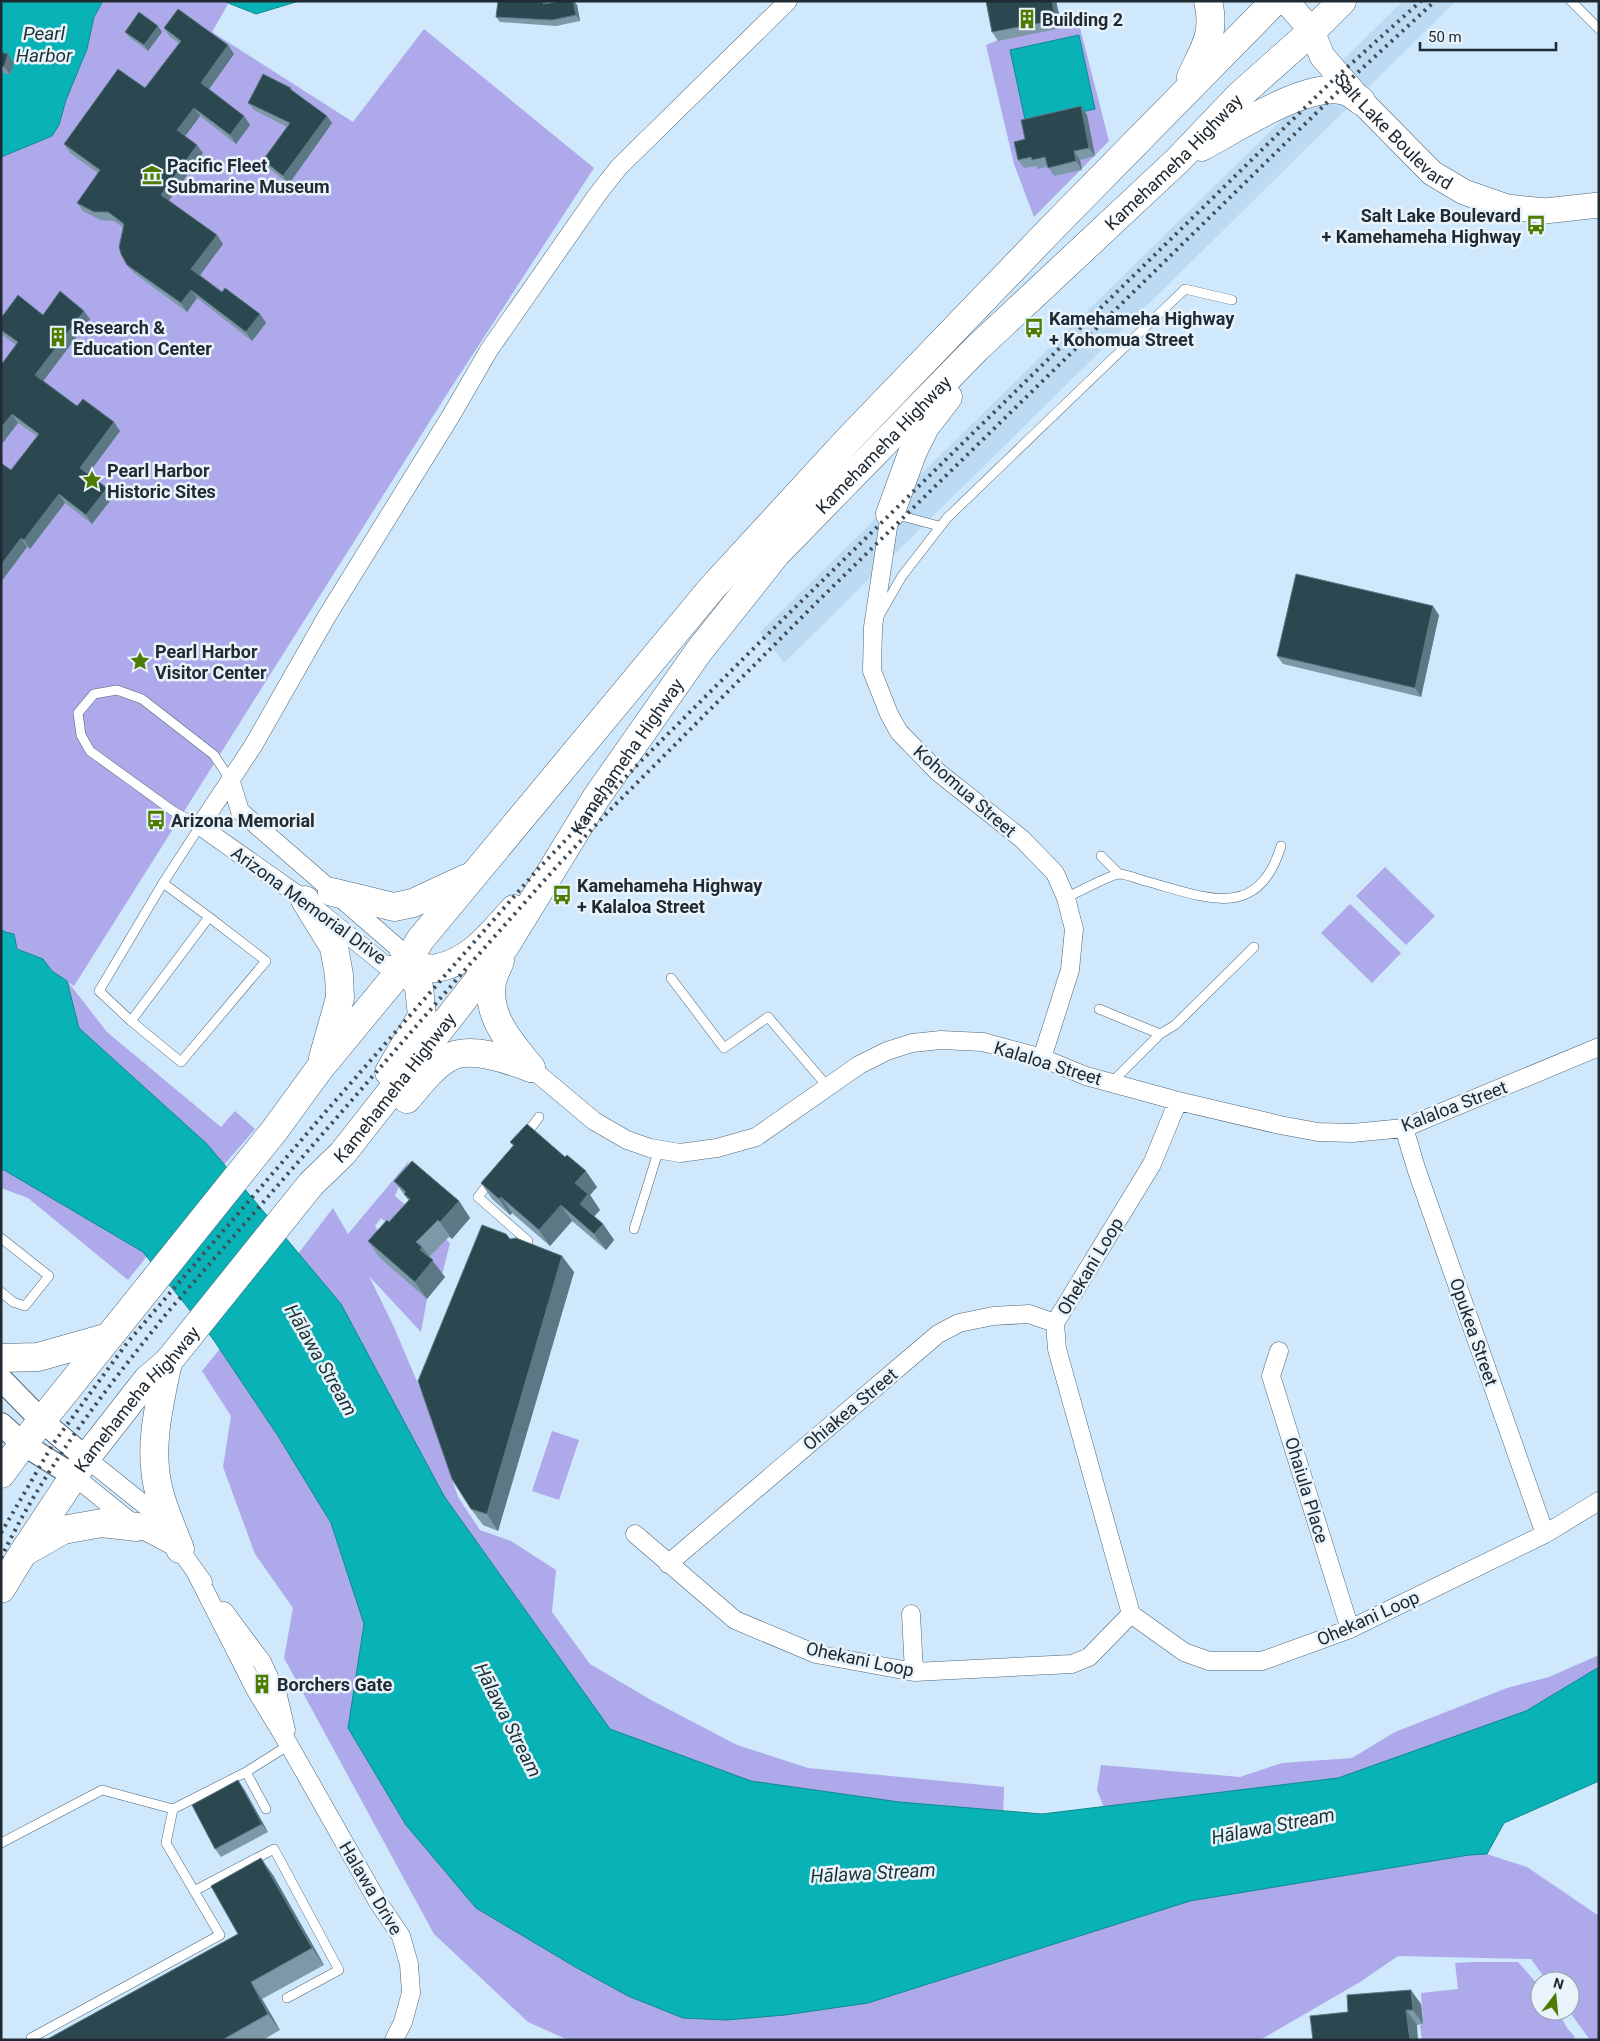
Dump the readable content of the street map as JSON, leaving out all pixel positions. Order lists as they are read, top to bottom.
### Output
{
  "streets": {
    "main road": ["Salt Lake Boulevard", "Kamehameha Highway"],
    "street": [
      "Kohomua Street",
      "Arizona Memorial Drive",
      "Kalaloa Street",
      "Ohekani Loop",
      "Opukea Street",
      "Ohiakea Street",
      "Ohaiula Place",
      "Halawa Drive"
    ]
  },
  "crossings": [
    ["Salt Lake Boulevard", "Kamehameha Highway"],
    ["Kamehameha Highway", "Arizona Memorial Drive"],
    ["Kamehameha Highway", "Halawa Drive"],
    ["Kohomua Street", "Kalaloa Street"],
    ["Kalaloa Street", "Ohekani Loop"],
    ["Kalaloa Street", "Opukea Street"],
    ["Ohekani Loop", "Opukea Street"],
    ["Ohekani Loop", "Ohiakea Street"],
    ["Ohekani Loop", "Ohaiula Place"]
  ],
  "water": ["Pearl Harbor", "Hālawa Stream"],
  "places": {
    "building": ["Building 2", "Research & Education Center", "Borchers Gate"],
    "museum": ["Pacific Fleet Submarine Museum"],
    "bus stop": [
      "Salt Lake Boulevard + Kamehameha Highway",
      "Kamehameha Highway + Kohomua Street",
      "Arizona Memorial",
      "Kamehameha Highway + Kalaloa Street"
    ],
    "place": ["Pearl Harbor Historic Sites", "Pearl Harbor Visitor Center"]
  },
  "scale_bar": "50 m",
  "north": "top"
}
